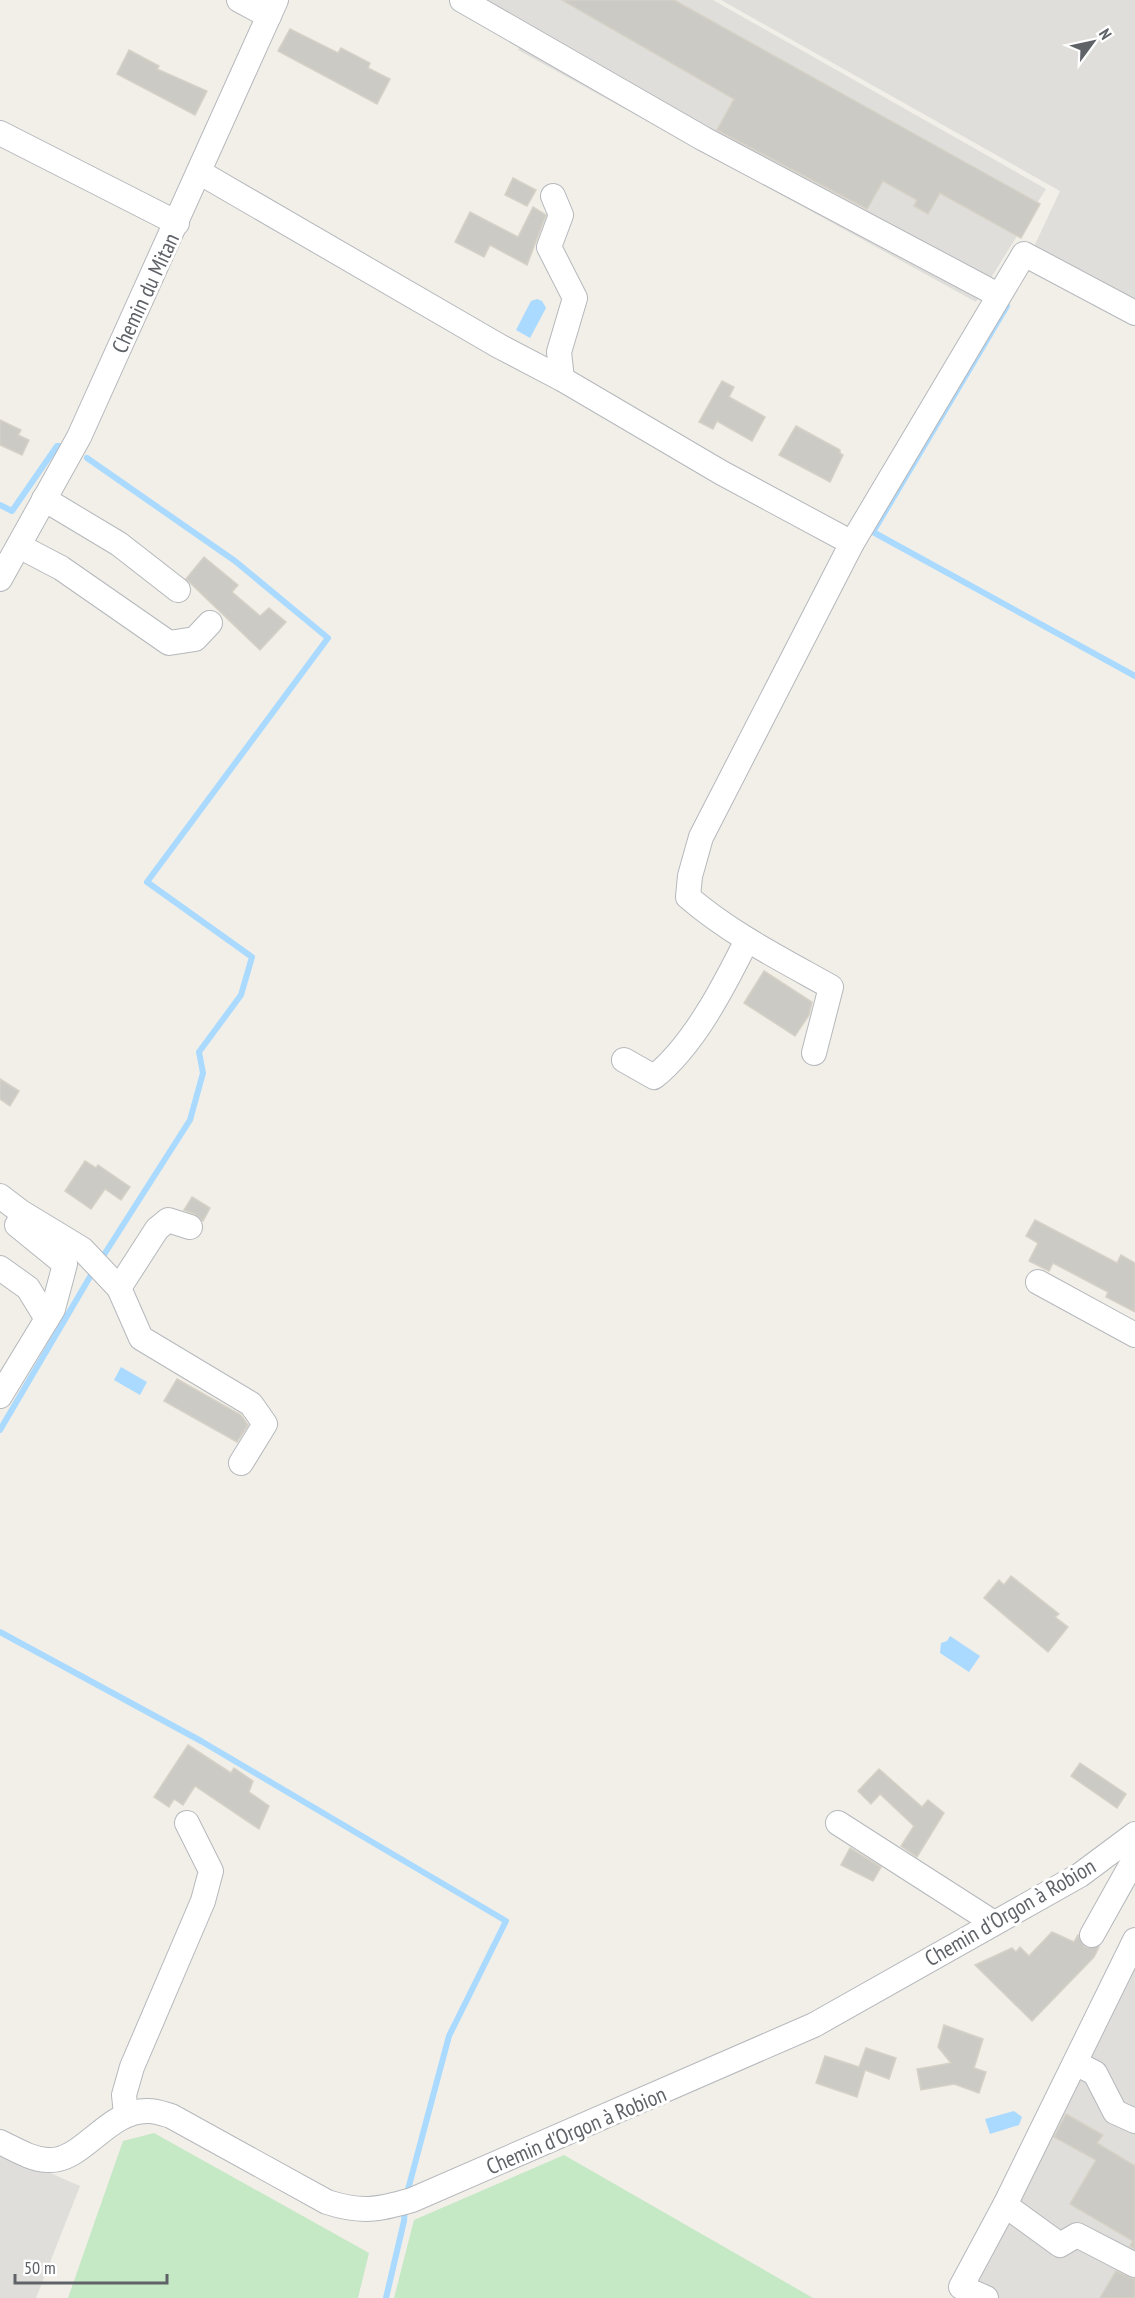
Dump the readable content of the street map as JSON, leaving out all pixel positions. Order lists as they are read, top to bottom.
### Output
{
  "streets": {
    "street": ["Chemin du Mitan", "Chemin d'Orgon à Robion"]
  },
  "scale_bar": "50 m",
  "north": "top right"
}
